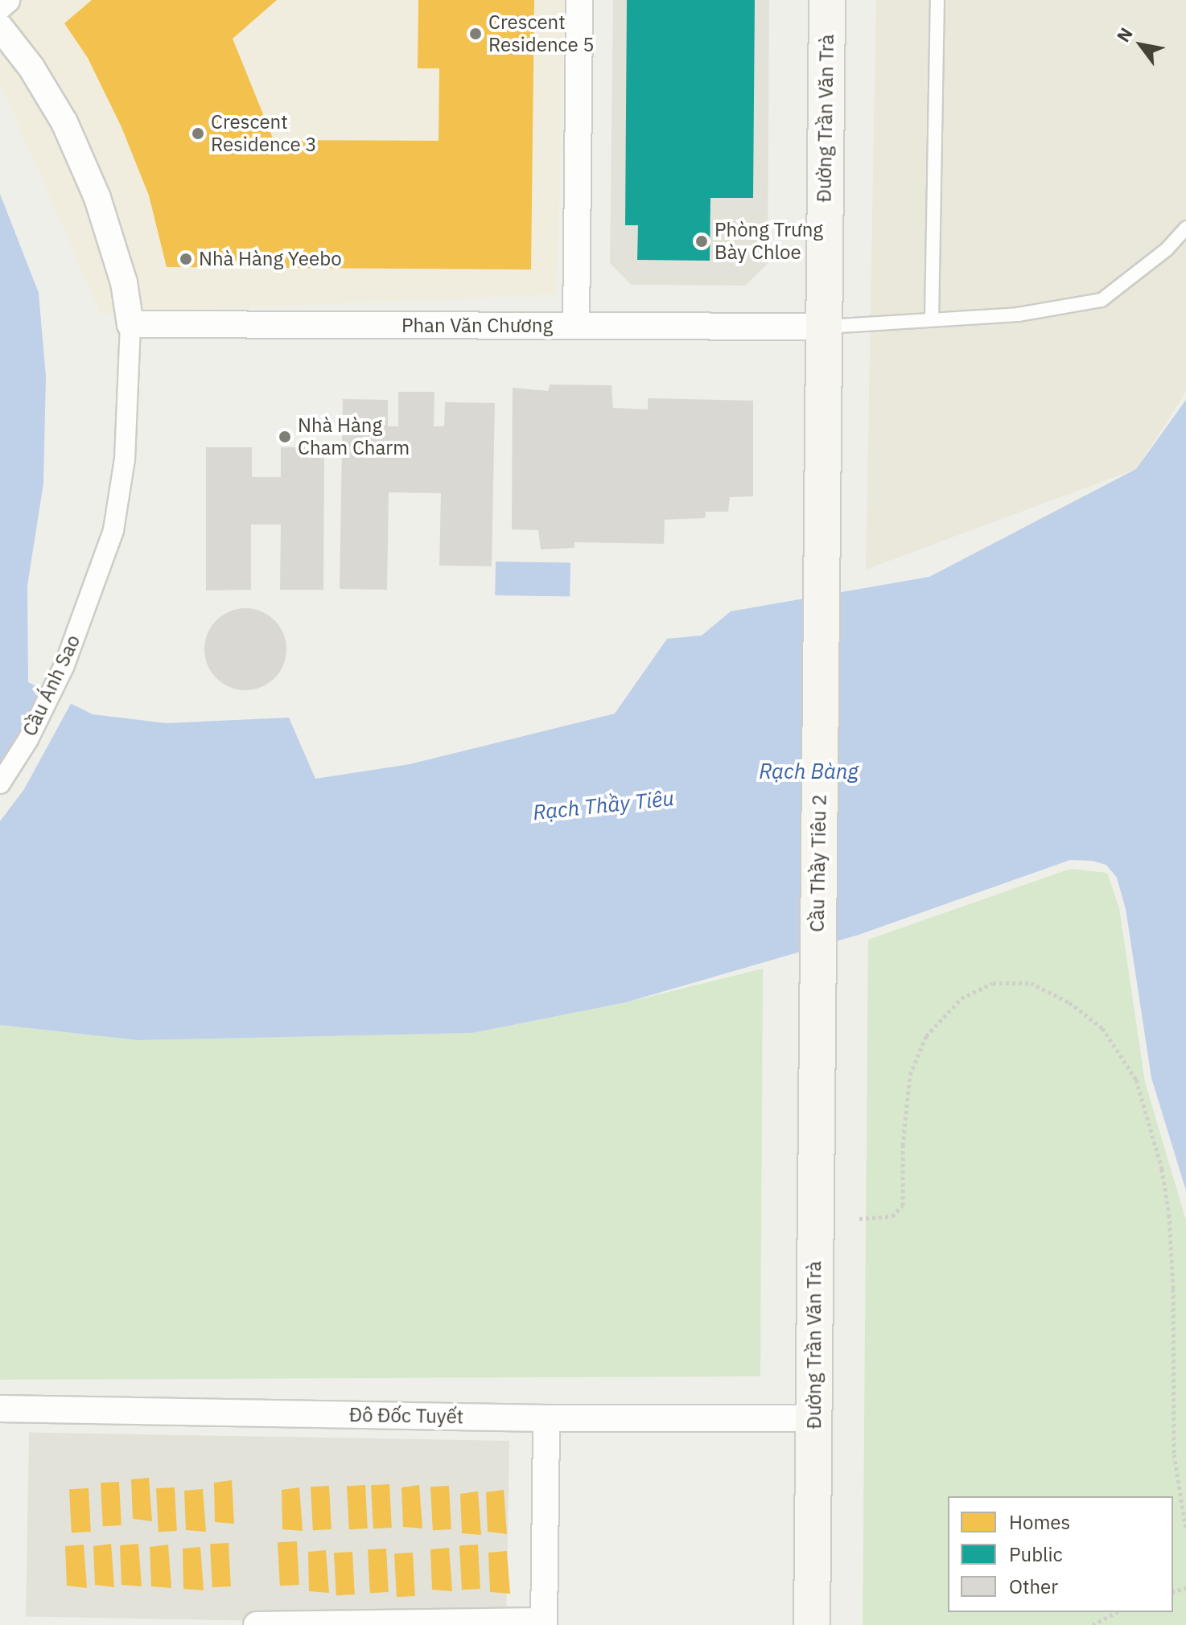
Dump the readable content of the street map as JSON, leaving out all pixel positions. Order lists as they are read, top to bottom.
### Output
{
  "streets": {
    "main road": ["Đường Trần Văn Trà", "Cầu Thầy Tiêu 2"],
    "street": ["Phan Văn Chương", "Cầu Ánh Sao", "Đô Đốc Tuyết"]
  },
  "crossings": [
    ["Đường Trần Văn Trà", "Phan Văn Chương"],
    ["Đường Trần Văn Trà", "Cầu Thầy Tiêu 2"],
    ["Đường Trần Văn Trà", "Đô Đốc Tuyết"],
    ["Phan Văn Chương", "Cầu Ánh Sao"]
  ],
  "water": ["Rạch Bàng", "Rạch Thầy Tiêu"],
  "places": [
    "Crescent Residence 5",
    "Crescent Residence 3",
    "Phòng Trưng Bày Chloe",
    "Nhà Hàng Yeebo",
    "Nhà Hàng Cham Charm"
  ],
  "legend": ["Homes", "Public", "Other"],
  "north": "top left"
}
